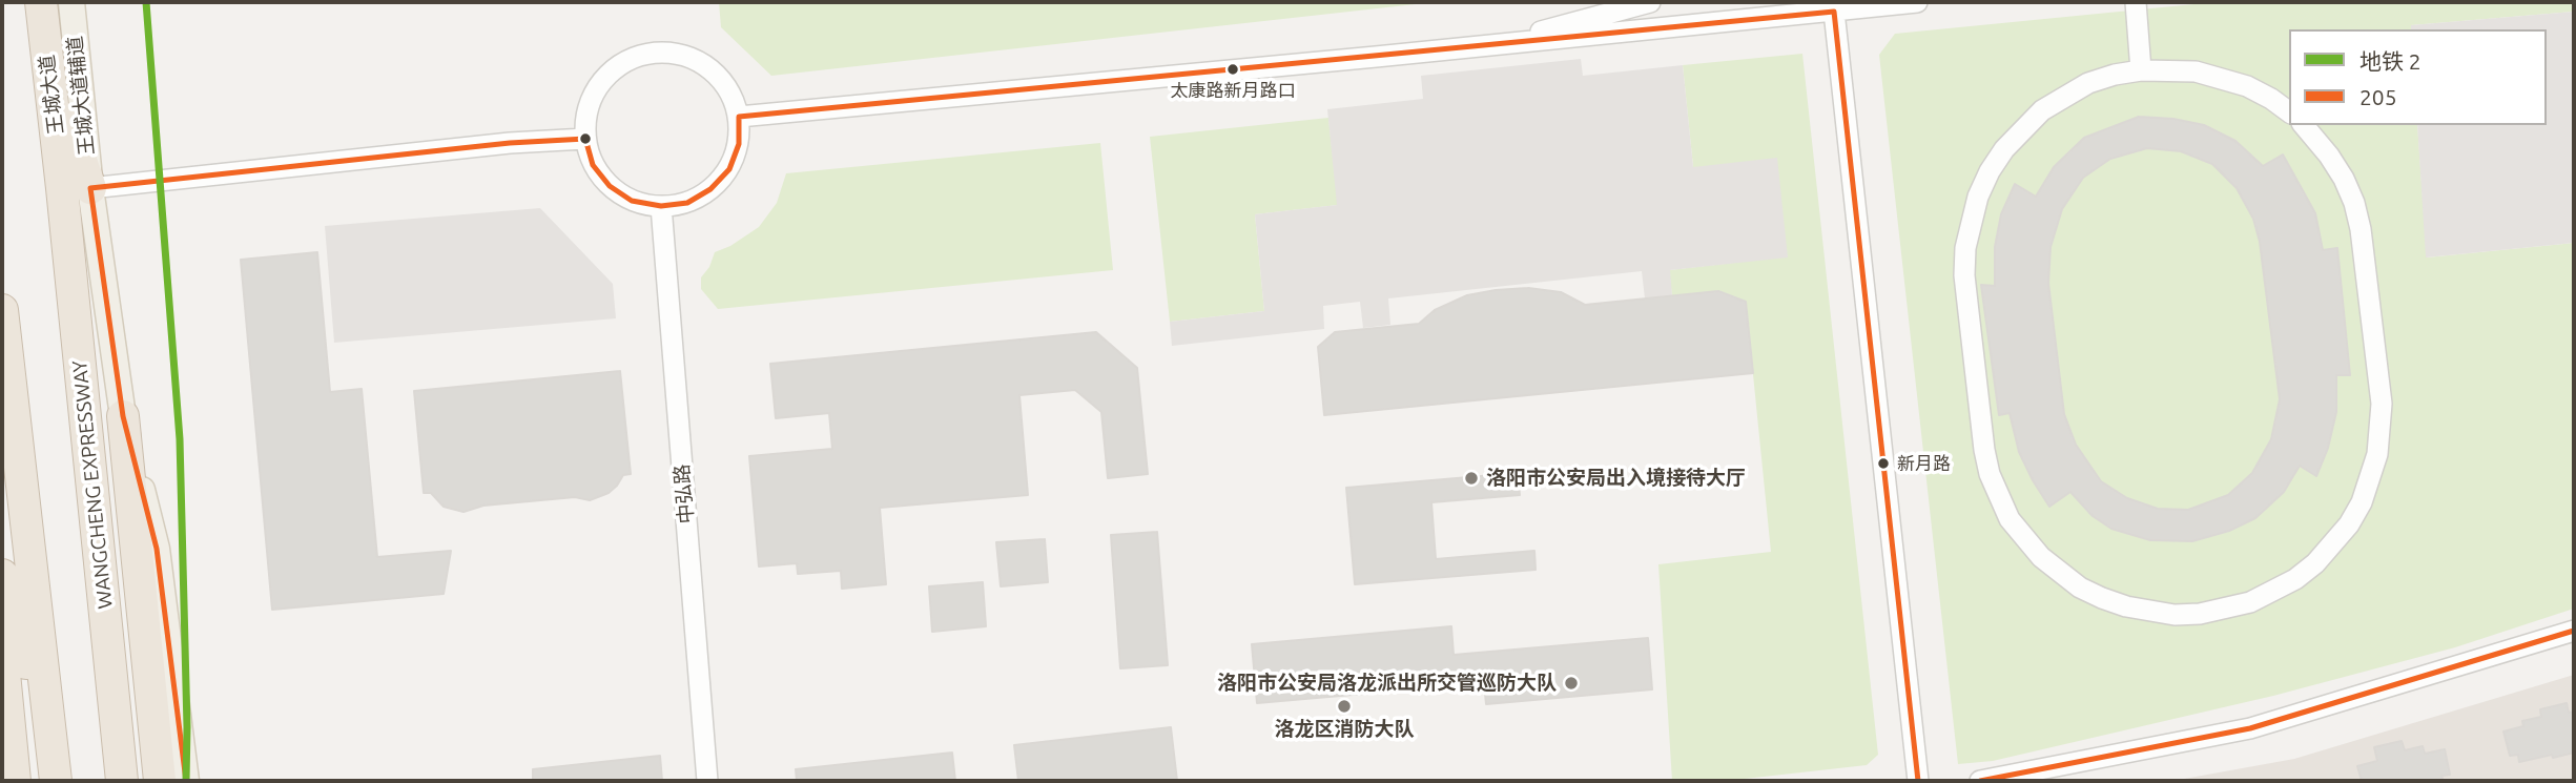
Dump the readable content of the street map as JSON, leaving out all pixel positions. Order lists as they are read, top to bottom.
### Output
{
  "streets": {
    "highway": ["王城大道", "WANGCHENG EXPRESSWAY"],
    "main road": ["王城大道辅道"],
    "street": ["中弘路"]
  },
  "crossings": [
    ["王城大道", "王城大道辅道"],
    ["王城大道", "WANGCHENG EXPRESSWAY"],
    ["王城大道辅道", "WANGCHENG EXPRESSWAY"]
  ],
  "places": [
    "太康路新月路口",
    "新月路",
    "洛阳市公安局出入境接待大厅",
    "洛阳市公安局洛龙派出所交管巡防大队",
    "洛龙区消防大队"
  ],
  "lines": ["metro line 2", "transit line 205"],
  "legend": ["地铁 2", "205"]
}
